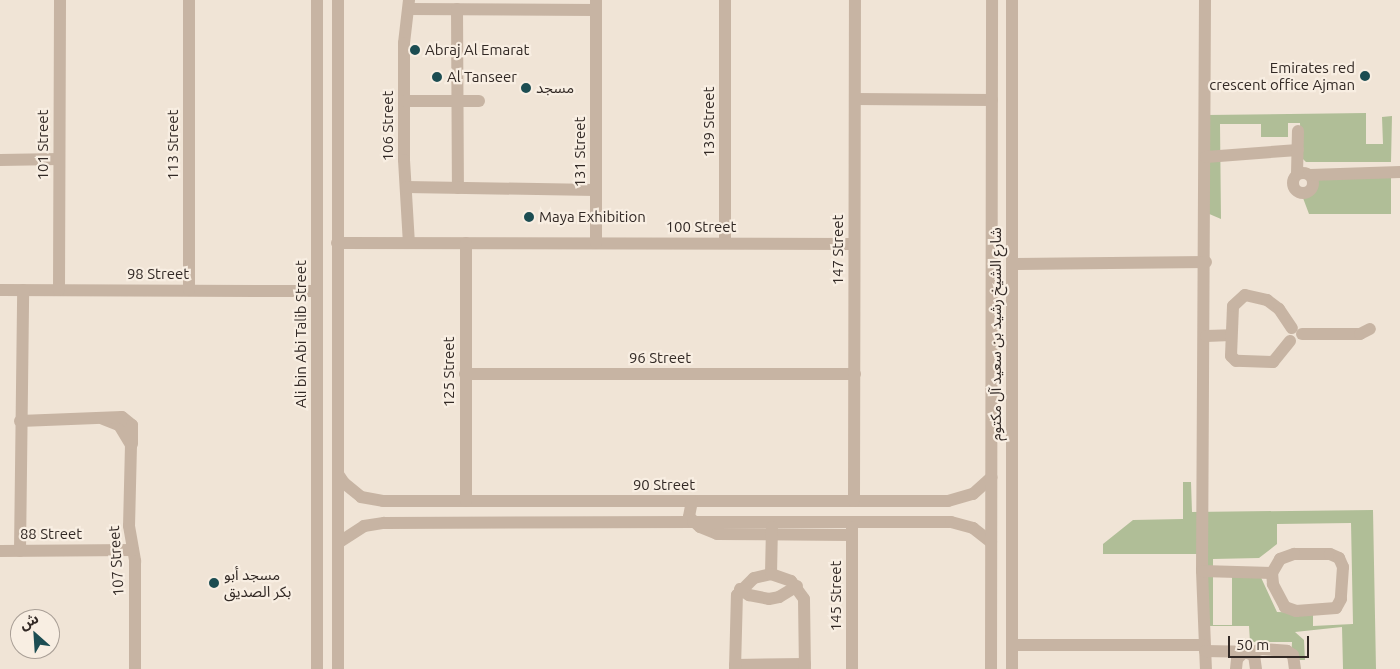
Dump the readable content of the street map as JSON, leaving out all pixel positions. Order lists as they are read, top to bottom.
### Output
{
  "streets": {
    "street": [
      "139 Street",
      "106 Street",
      "101 Street",
      "113 Street",
      "131 Street",
      "100 Street",
      "147 Street",
      "98 Street",
      "Ali bin Abi Talib Street",
      "شارع الشيخ رشيد بن سعيد آل مكتوم",
      "96 Street",
      "125 Street",
      "90 Street",
      "88 Street",
      "107 Street",
      "145 Street"
    ]
  },
  "crossings": [
    ["139 Street", "100 Street"],
    ["106 Street", "131 Street"],
    ["106 Street", "100 Street"],
    ["101 Street", "98 Street"],
    ["113 Street", "98 Street"],
    ["131 Street", "100 Street"],
    ["100 Street", "147 Street"],
    ["100 Street", "125 Street"],
    ["147 Street", "96 Street"],
    ["147 Street", "90 Street"],
    ["98 Street", "Ali bin Abi Talib Street"],
    ["شارع الشيخ رشيد بن سعيد آل مكتوم", "90 Street"],
    ["96 Street", "125 Street"],
    ["125 Street", "90 Street"],
    ["88 Street", "107 Street"]
  ],
  "places": [
    "Abraj Al Emarat",
    "Emirates red crescent office Ajman",
    "Al Tanseer",
    "مسجد",
    "Maya Exhibition",
    "مسجد أبو بكر الصديق"
  ],
  "scale_bar": "50 m",
  "north": "top left"
}
